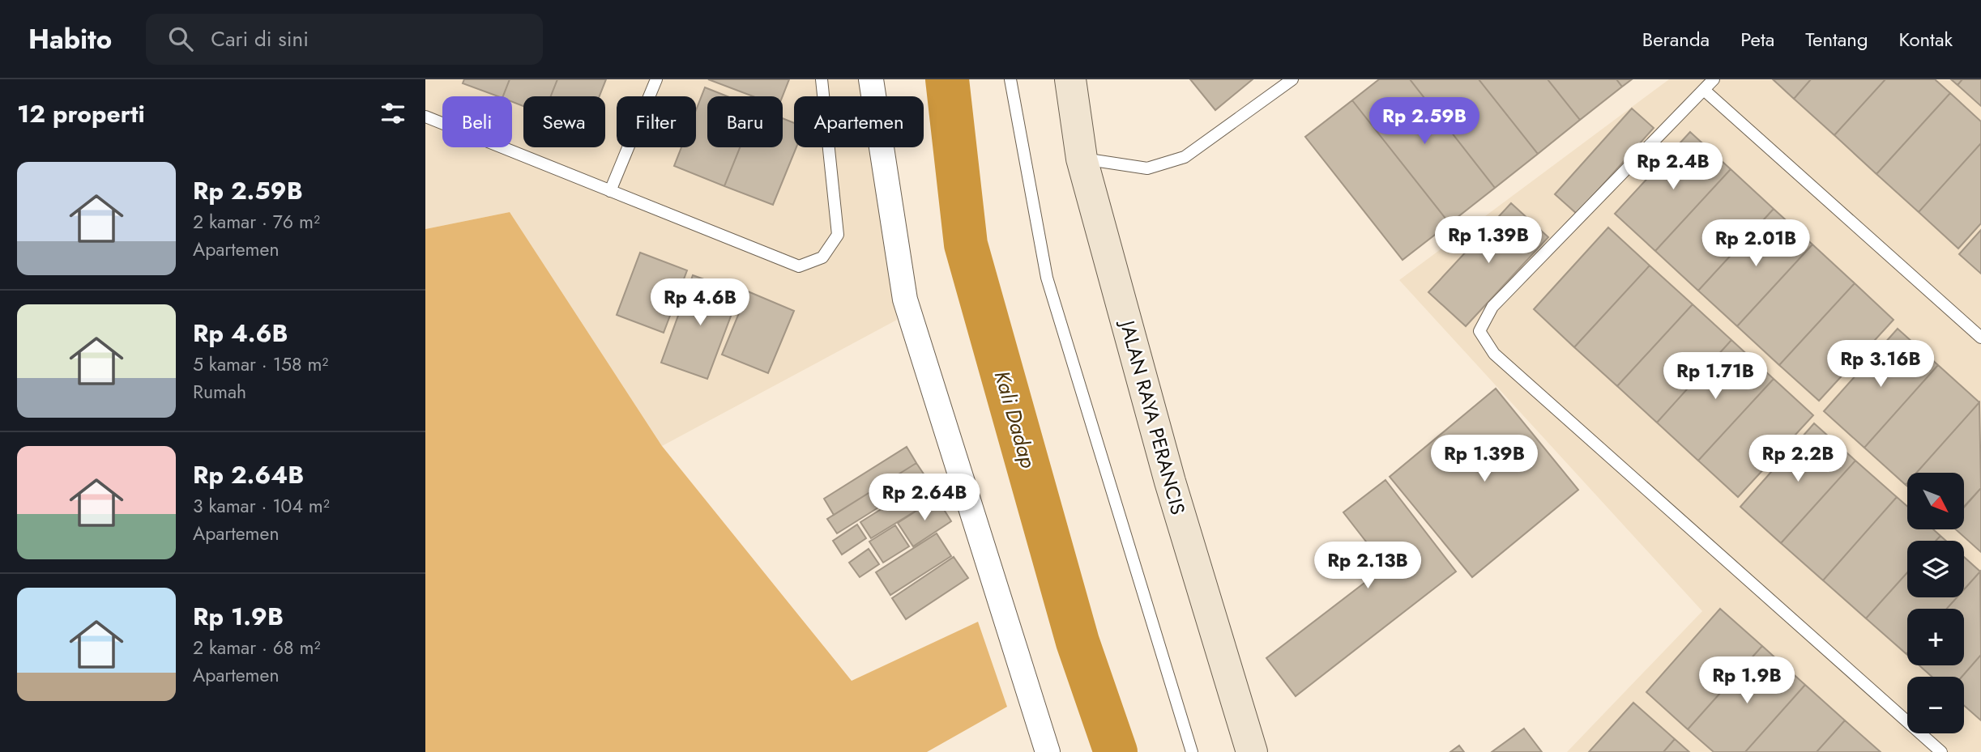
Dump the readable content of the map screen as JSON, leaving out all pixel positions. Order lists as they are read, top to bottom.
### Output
{
  "streets": {
    "street": ["JALAN RAYA PERANCIS"]
  },
  "water": ["Kali Dadap"],
  "north": "bottom right",
  "page": {
    "header": "Habito",
    "search": "Cari di sini",
    "nav": [
      "Beranda",
      "Peta",
      "Tentang",
      "Kontak"
    ],
    "heading": "12 properti",
    "chip": [
      "Beli",
      "Sewa",
      "Filter",
      "Baru",
      "Apartemen"
    ],
    "price": [
      "Rp 2.59B",
      "Rp 2.4B",
      "Rp 1.39B",
      "Rp 2.01B",
      "Rp 4.6B",
      "Rp 3.16B",
      "Rp 1.71B",
      "Rp 1.39B",
      "Rp 2.2B",
      "Rp 2.64B",
      "Rp 2.13B",
      "Rp 1.9B"
    ],
    "list": [
      {
        "name": "Rp 2.59B",
        "note": "2 kamar · 76 m² · Apartemen"
      },
      {
        "name": "Rp 4.6B",
        "note": "5 kamar · 158 m² · Rumah"
      },
      {
        "name": "Rp 2.64B",
        "note": "3 kamar · 104 m² · Apartemen"
      },
      {
        "name": "Rp 1.9B",
        "note": "2 kamar · 68 m² · Apartemen"
      }
    ],
    "map_buttons": ["+", "−"]
  }
}
